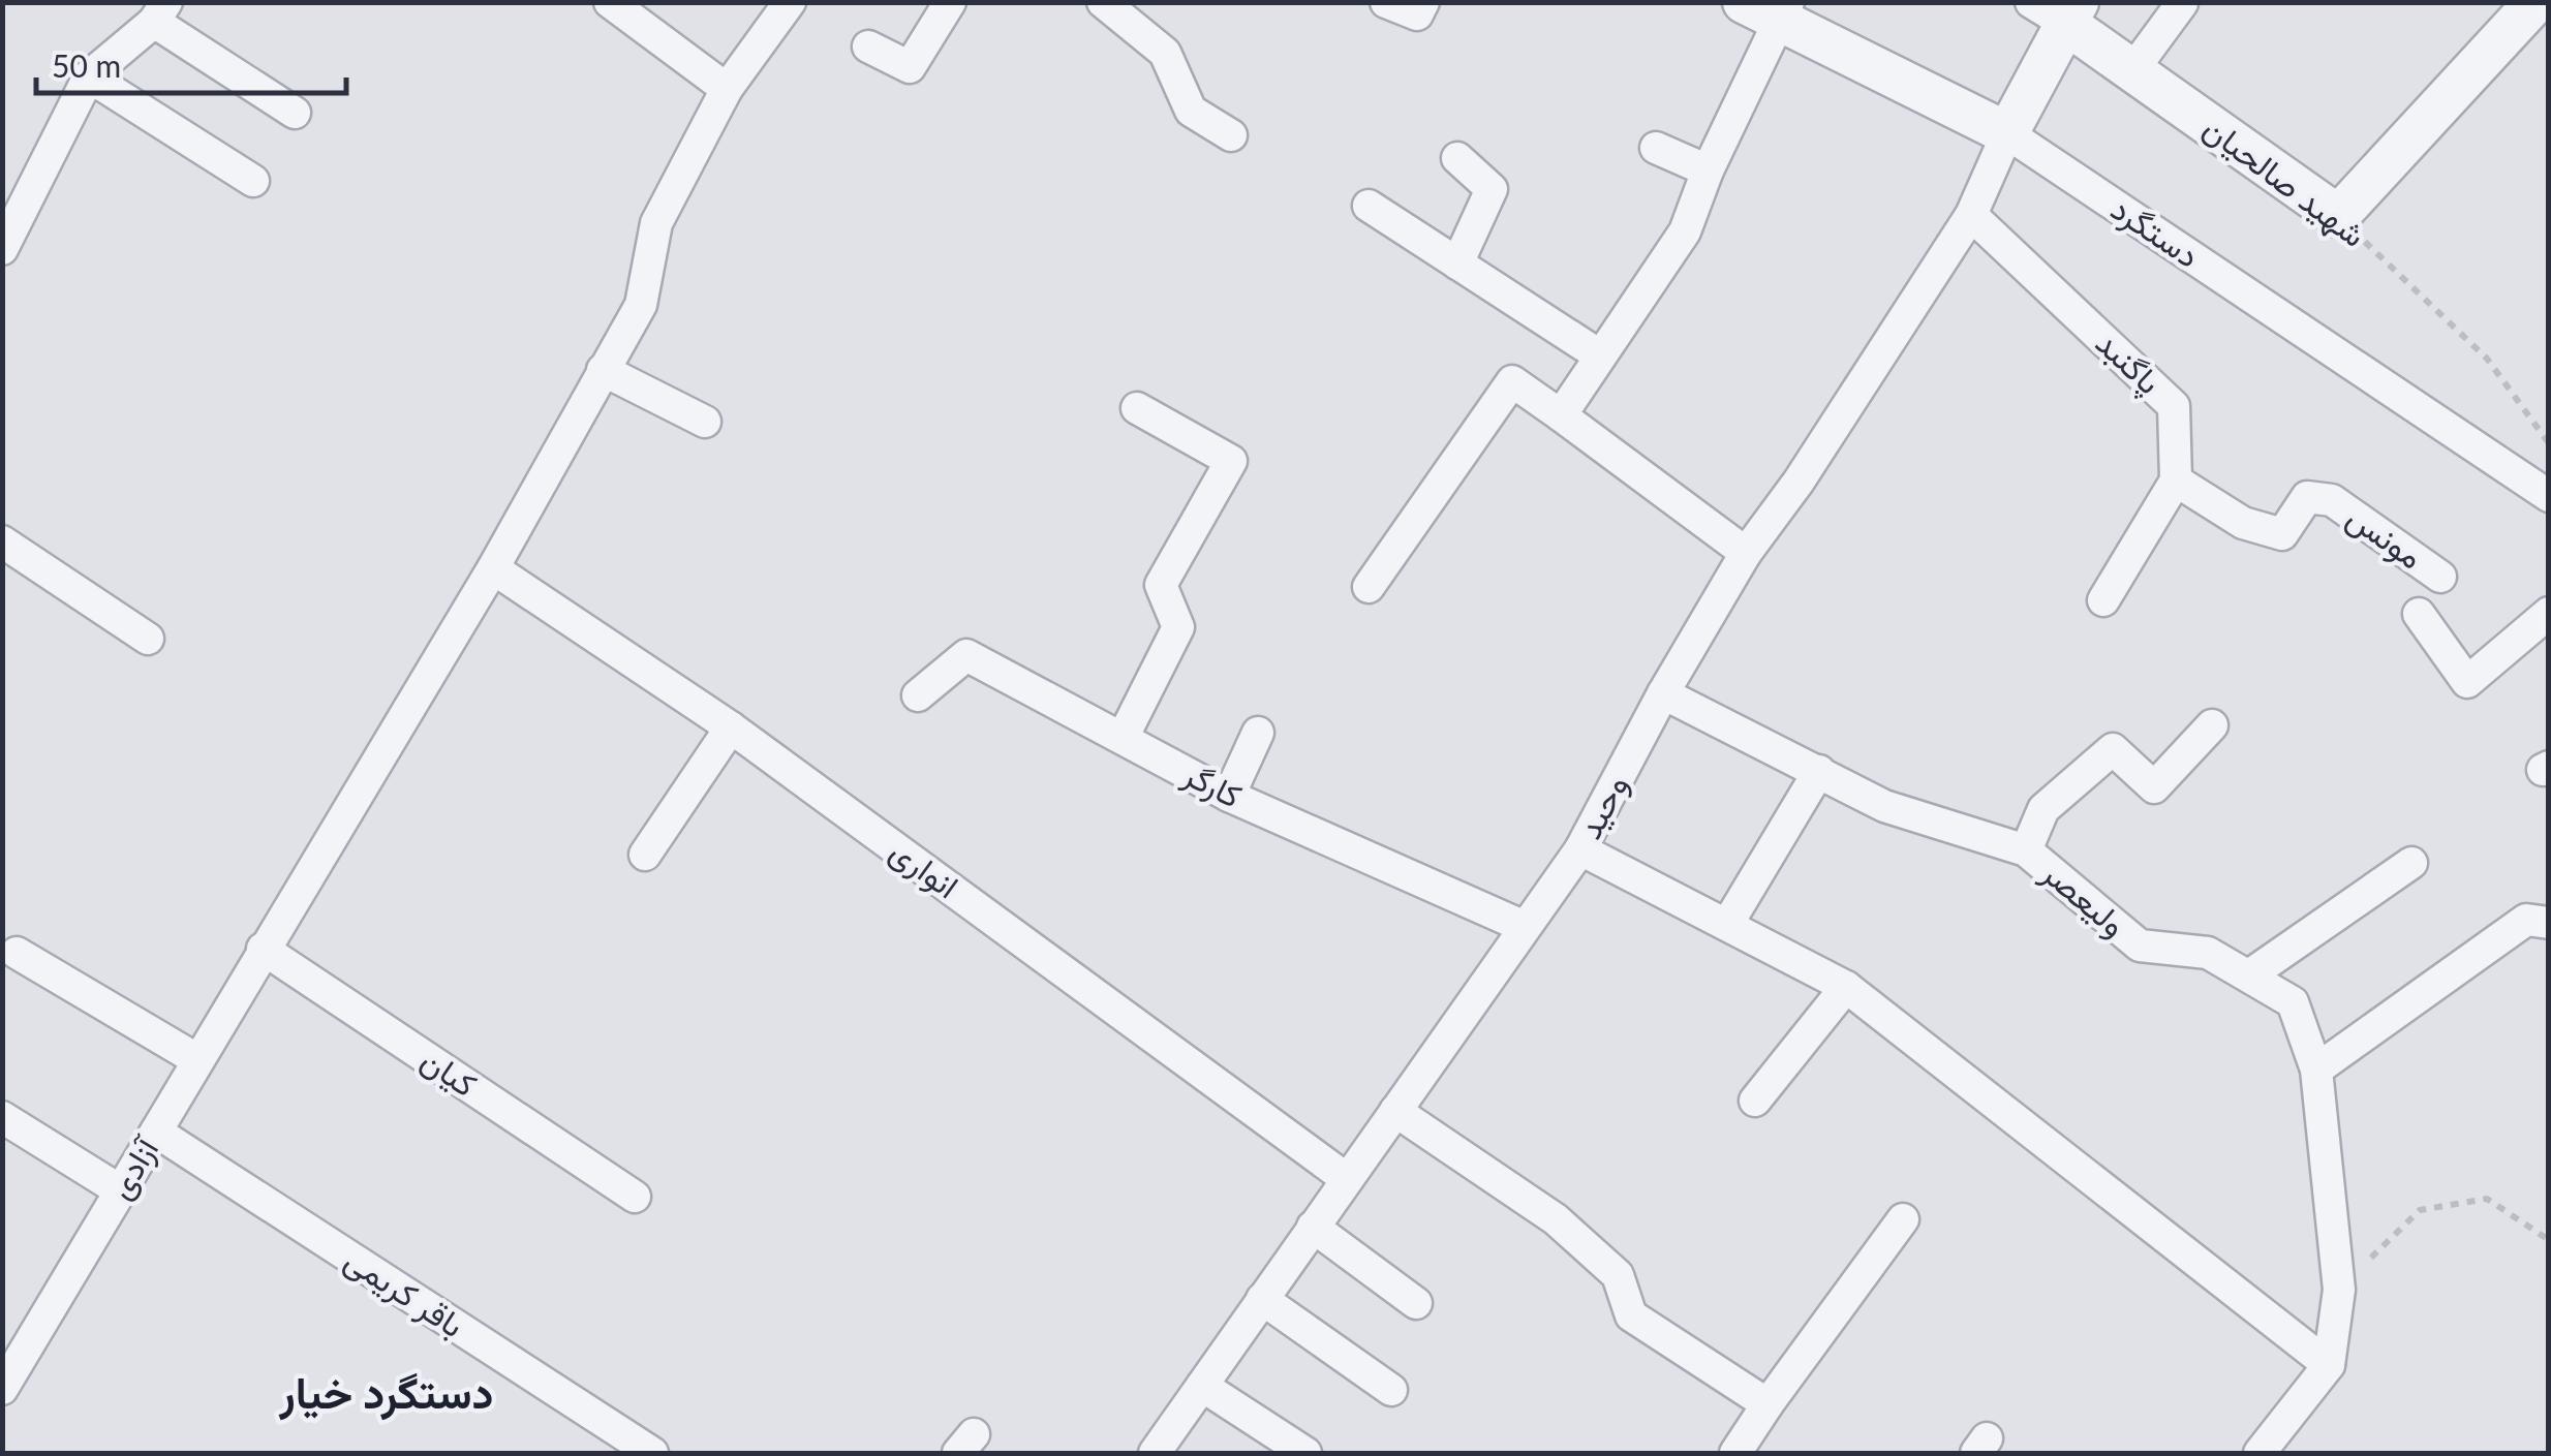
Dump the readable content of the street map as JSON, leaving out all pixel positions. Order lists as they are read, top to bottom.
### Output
{
  "streets": {
    "street": [
      "شهید صالحیان",
      "دستگرد",
      "پاگنبد",
      "مونس",
      "کارگر",
      "وحید",
      "انواری",
      "ولیعصر",
      "کیان",
      "آزادی",
      "باقر کریمی"
    ]
  },
  "crossings": [
    ["دستگرد", "وحید"],
    ["پاگنبد", "مونس"],
    ["پاگنبد", "وحید"],
    ["کارگر", "وحید"],
    ["وحید", "انواری"],
    ["وحید", "ولیعصر"],
    ["انواری", "آزادی"],
    ["کیان", "آزادی"],
    ["آزادی", "باقر کریمی"]
  ],
  "districts": ["دستگرد خیار"],
  "scale_bar": "50 m"
}
